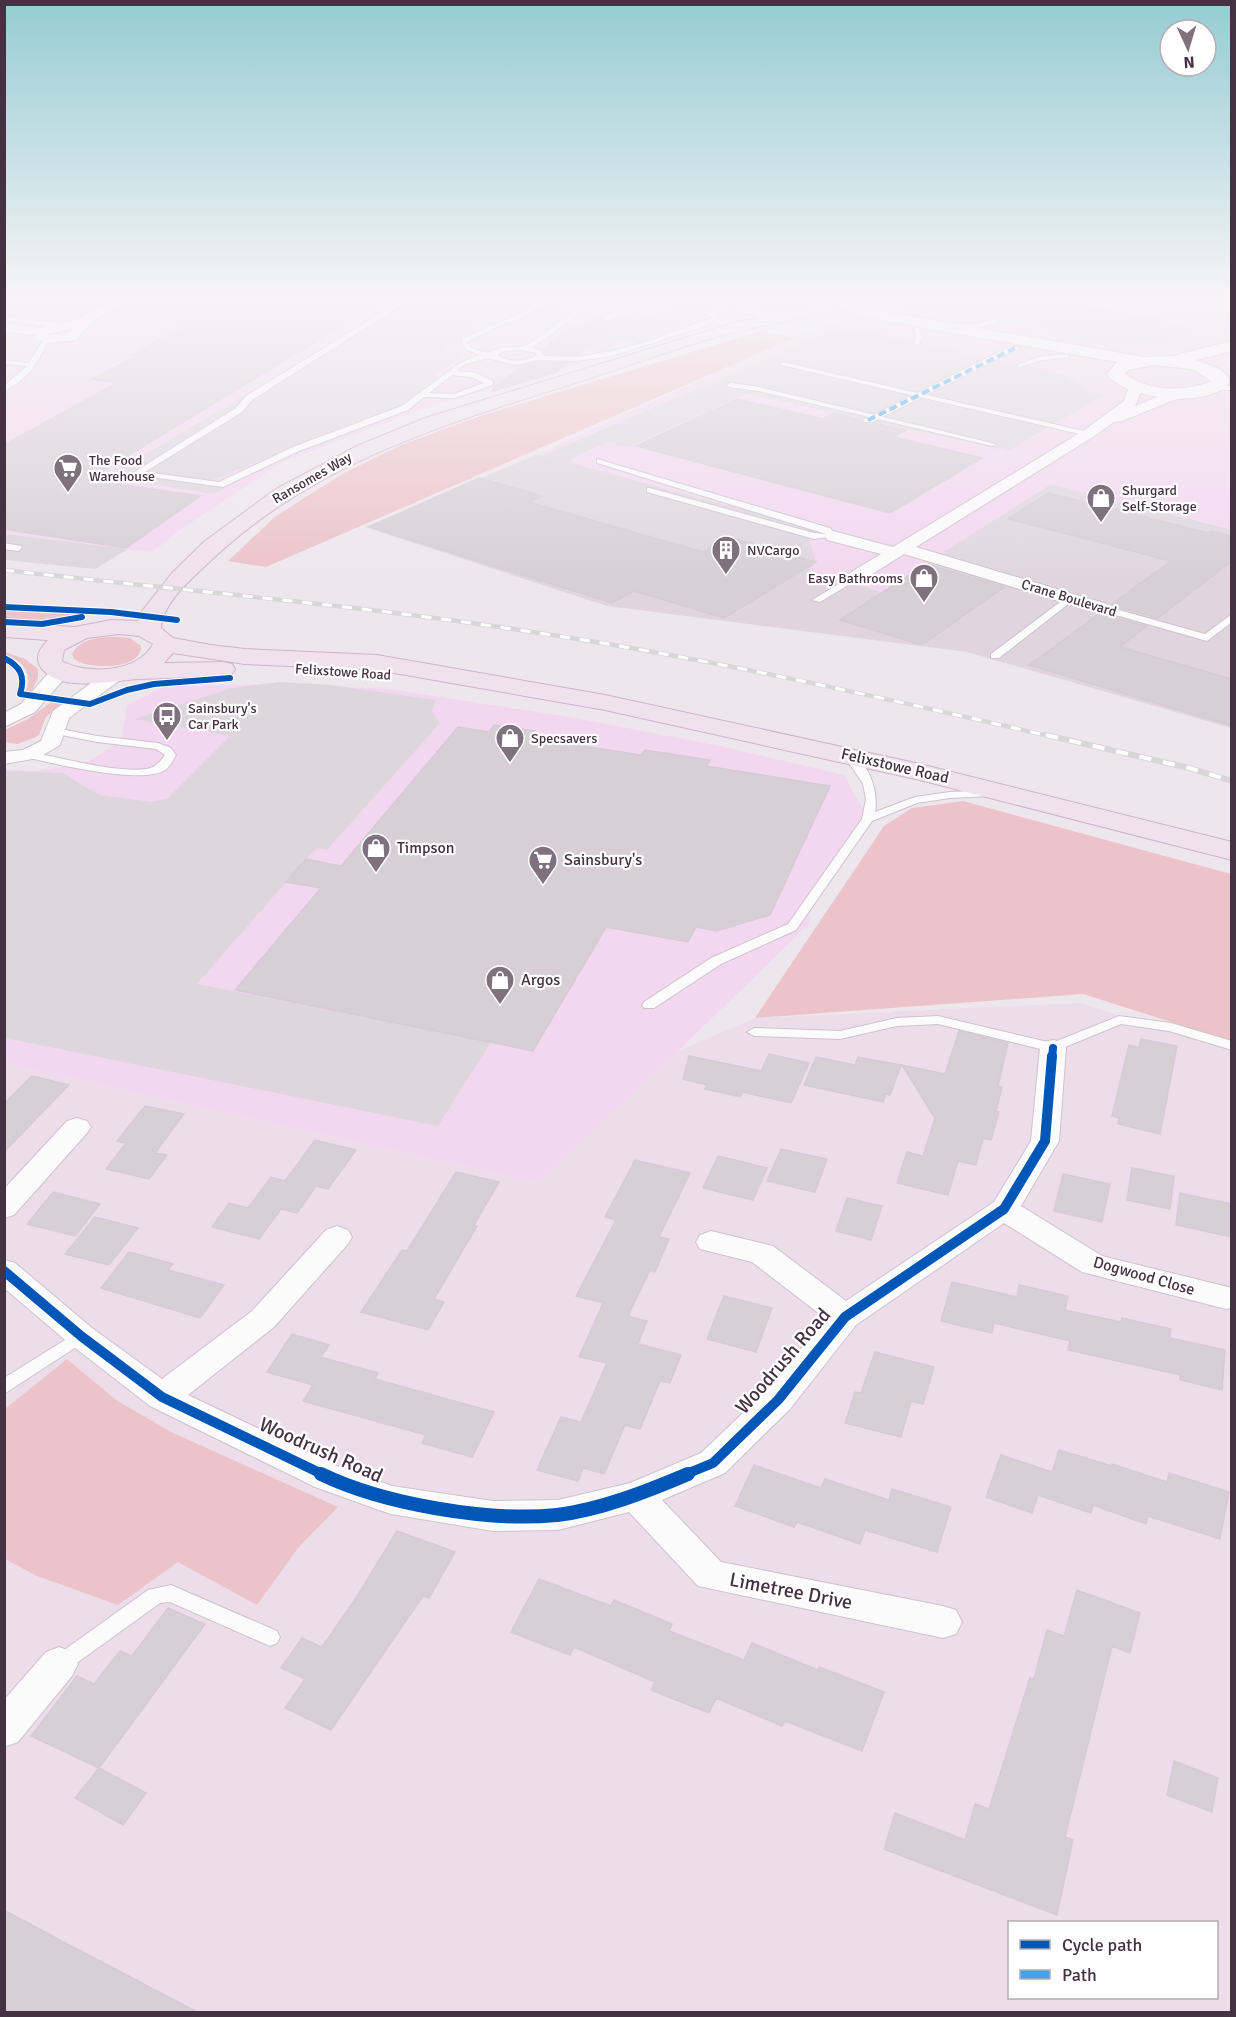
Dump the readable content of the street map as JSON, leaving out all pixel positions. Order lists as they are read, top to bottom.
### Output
{
  "streets": {
    "main road": ["Ransomes Way", "Felixstowe Road"],
    "street": [
      "Crane Boulevard",
      "Dogwood Close",
      "Woodrush Road",
      "Limetree Drive"
    ]
  },
  "crossings": [
    ["Ransomes Way", "Felixstowe Road"],
    ["Dogwood Close", "Woodrush Road"],
    ["Woodrush Road", "Limetree Drive"]
  ],
  "places": {
    "supermarket": ["The Food Warehouse", "Sainsbury's"],
    "shop": [
      "Shurgard Self-Storage",
      "Easy Bathrooms",
      "Specsavers",
      "Timpson",
      "Argos"
    ],
    "building": ["NVCargo"],
    "bus stop": ["Sainsbury's Car Park"]
  },
  "legend": ["Cycle path", "Path"],
  "north": "bottom"
}
